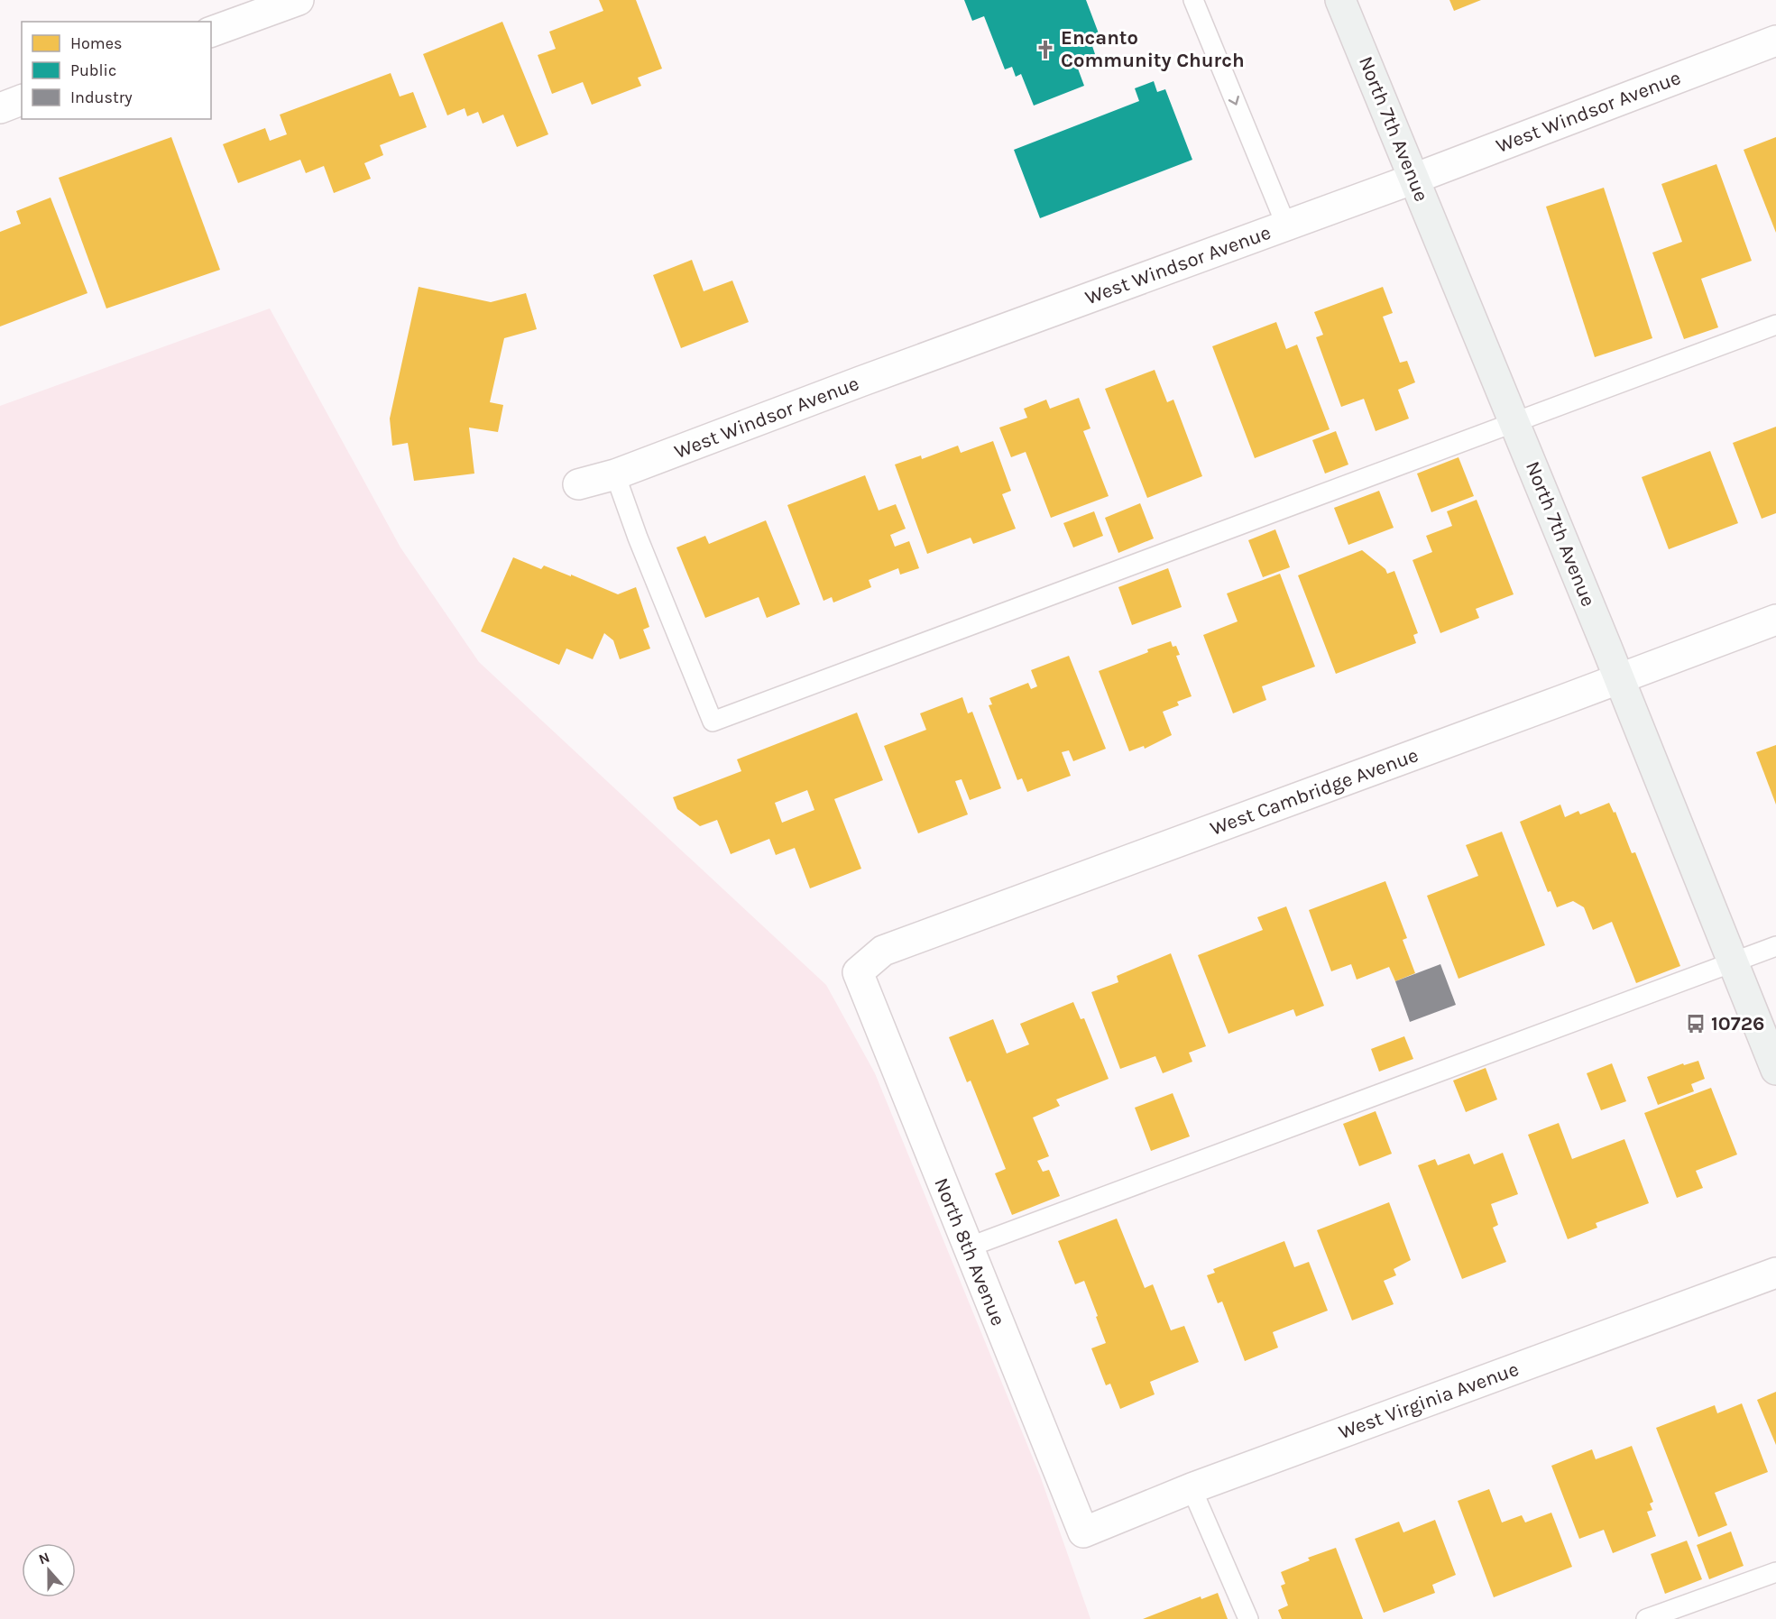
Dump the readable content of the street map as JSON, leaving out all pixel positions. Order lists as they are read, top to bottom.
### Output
{
  "streets": {
    "main road": ["North 7th Avenue"],
    "street": [
      "West Windsor Avenue",
      "West Cambridge Avenue",
      "North 8th Avenue",
      "West Virginia Avenue"
    ]
  },
  "crossings": [
    ["West Windsor Avenue", "North 7th Avenue"],
    ["North 7th Avenue", "West Cambridge Avenue"],
    ["West Cambridge Avenue", "North 8th Avenue"],
    ["North 8th Avenue", "West Virginia Avenue"]
  ],
  "places": {
    "church": ["Encanto Community Church"],
    "bus stop": ["10726"]
  },
  "legend": ["Homes", "Public", "Industry"],
  "north": "top"
}
